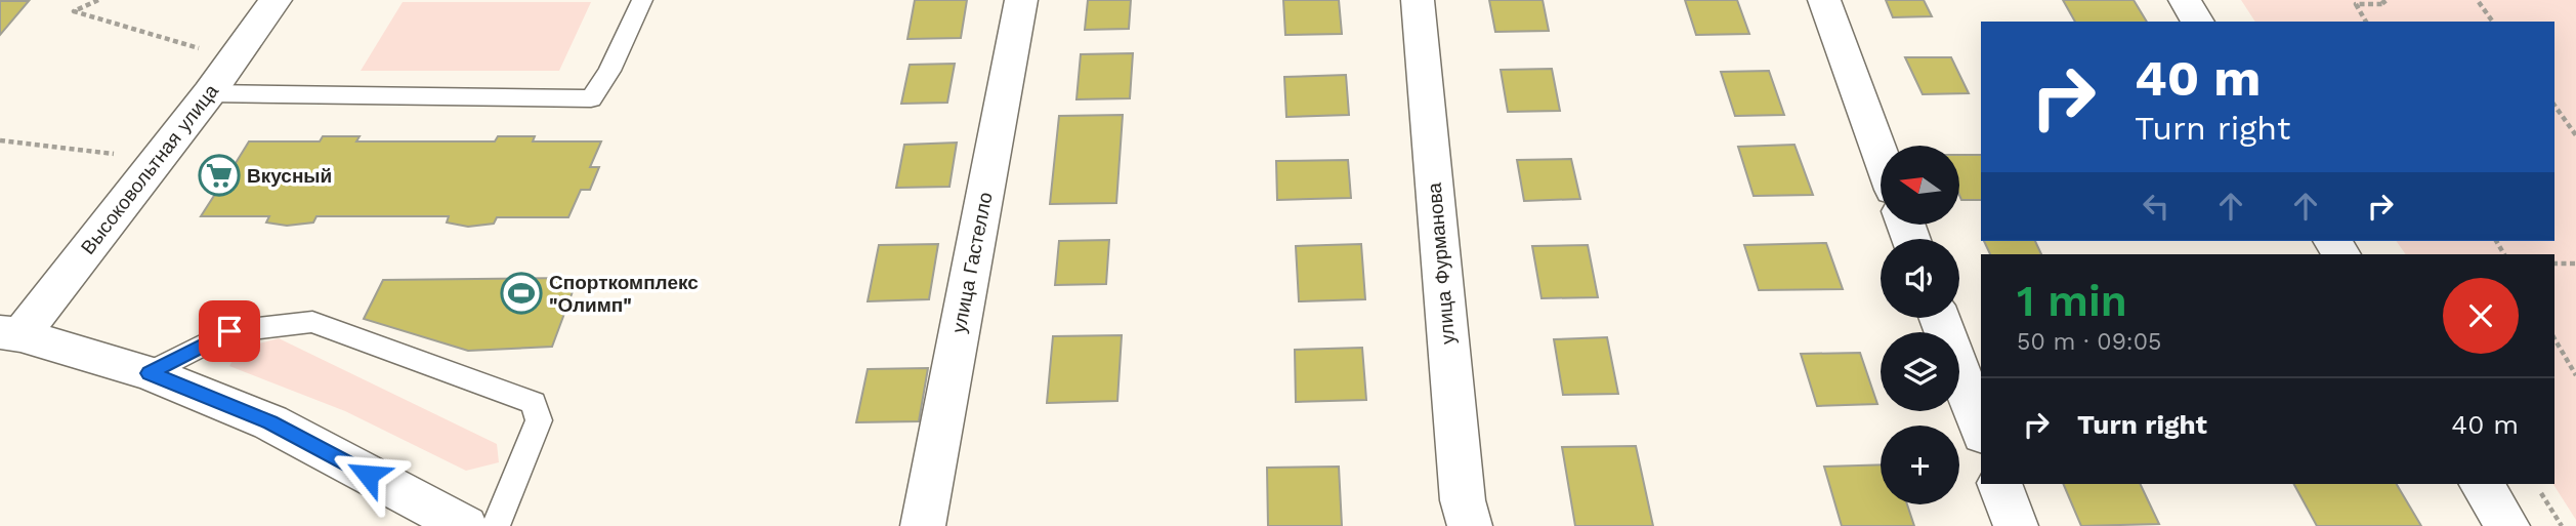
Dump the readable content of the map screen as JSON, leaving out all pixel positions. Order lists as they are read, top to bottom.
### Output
{
  "streets": {
    "street": ["Высоковольтная улица", "улица Гастелло", "улица Фурманова"]
  },
  "places": {
    "supermarket": ["Вкусный"],
    "sports": ["Спорткомплекс \"Олимп\""]
  },
  "north": "left",
  "page": {
    "turn": ["40 m", "Turn right"],
    "map_buttons": "+",
    "heading": ["1 min", "50 m · 09:05"],
    "list": [
      {
        "name": "Turn right",
        "value": "40 m"
      }
    ]
  }
}
